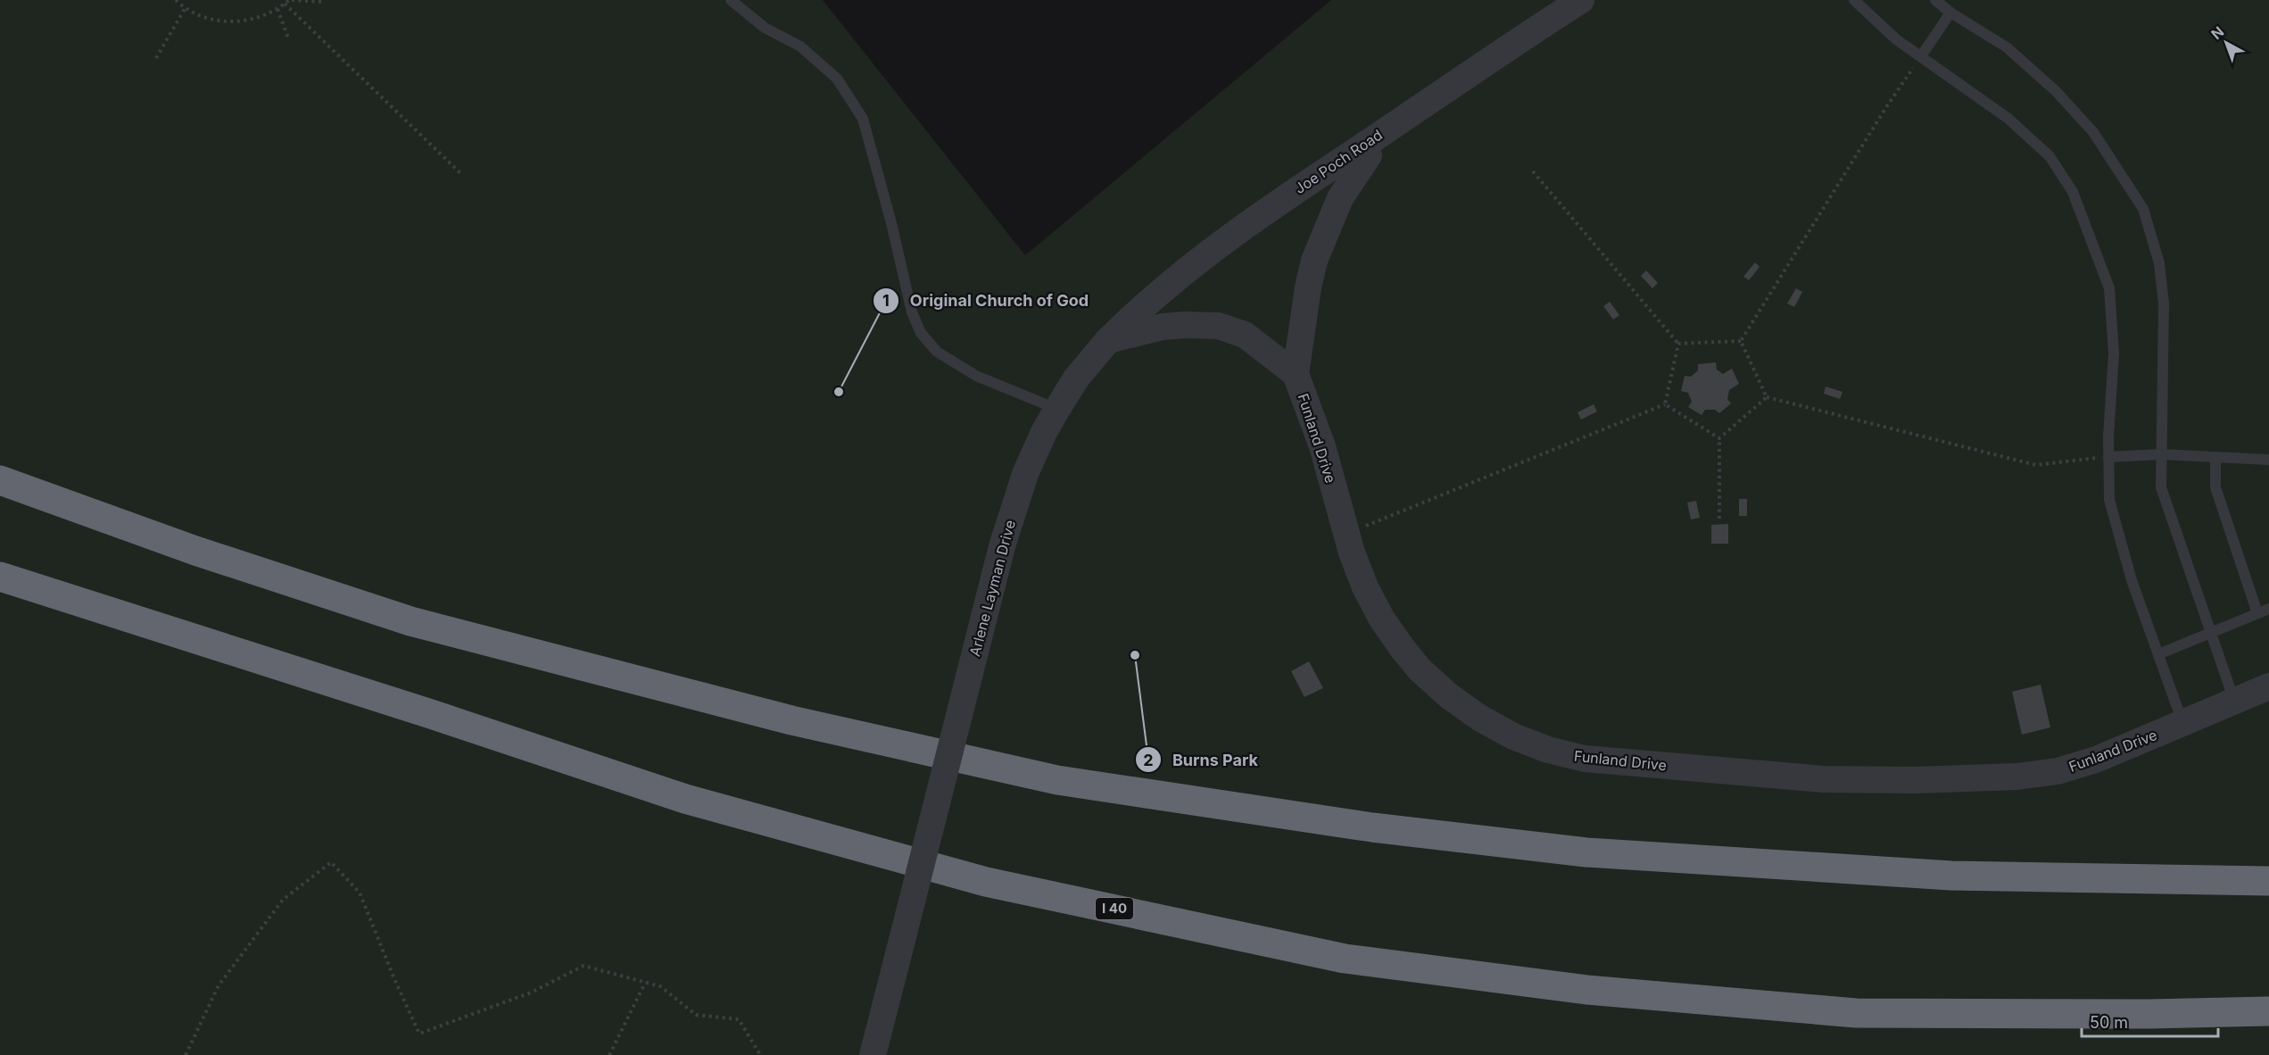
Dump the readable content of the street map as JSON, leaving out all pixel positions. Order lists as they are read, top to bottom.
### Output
{
  "streets": {
    "highway": ["I 40"],
    "street": ["Joe Poch Road", "Funland Drive", "Arlene Layman Drive"]
  },
  "crossings": [
    ["Joe Poch Road", "Funland Drive"],
    ["Joe Poch Road", "Arlene Layman Drive"]
  ],
  "places": ["Original Church of God", "Burns Park"],
  "scale_bar": "50 m",
  "north": "top left"
}
